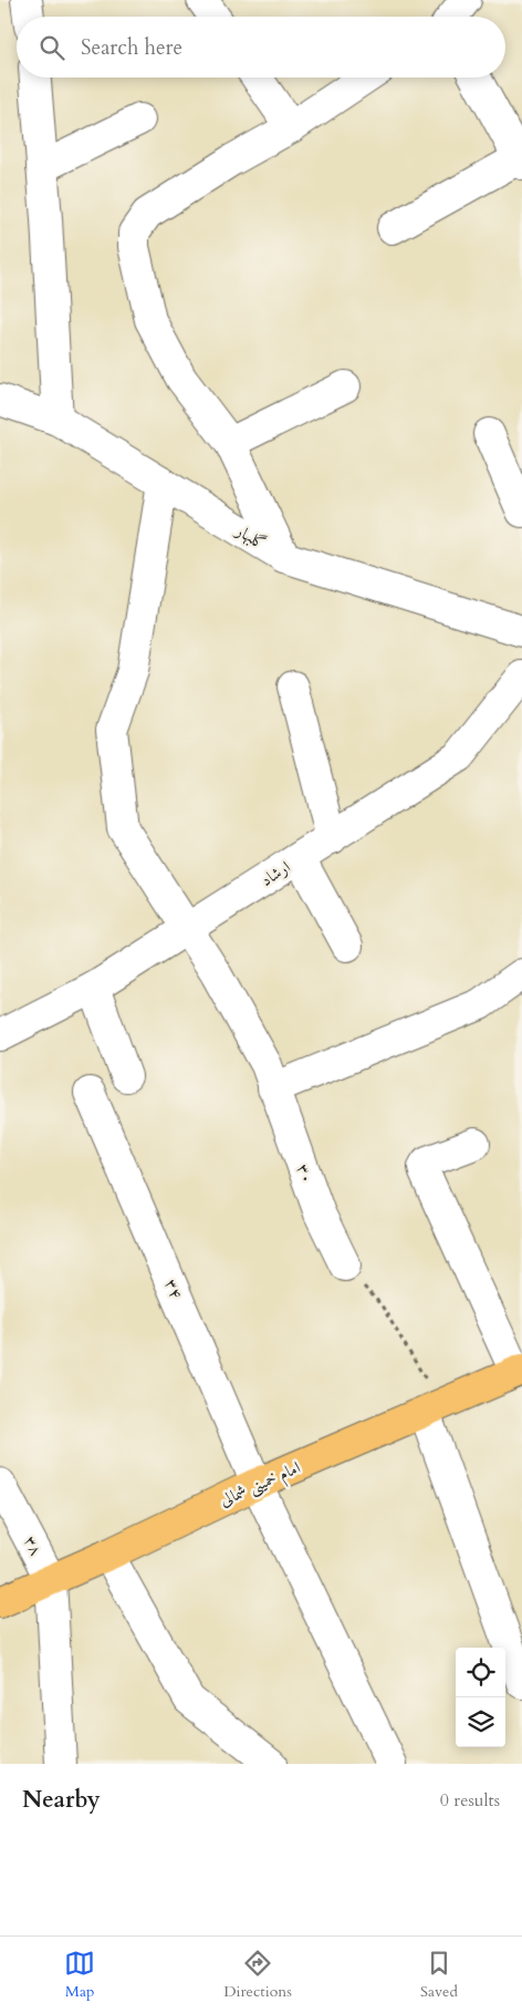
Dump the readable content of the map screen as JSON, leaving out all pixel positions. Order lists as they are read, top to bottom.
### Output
{
  "streets": {
    "main road": ["امام خمینی شمالی"],
    "street": [
      "گلبهار",
      "ارشاد",
      "۳۰",
      "۳۴",
      "۳۸"
    ]
  },
  "crossings": [
    ["گلبهار", "۳۰"],
    ["ارشاد", "۳۰"],
    ["۳۴", "امام خمینی شمالی"],
    ["امام خمینی شمالی", "۳۸"]
  ],
  "page": {
    "search": "Search here",
    "heading": ["Nearby", "0 results"],
    "nav": ["Map", "Directions", "Saved"]
  }
}
